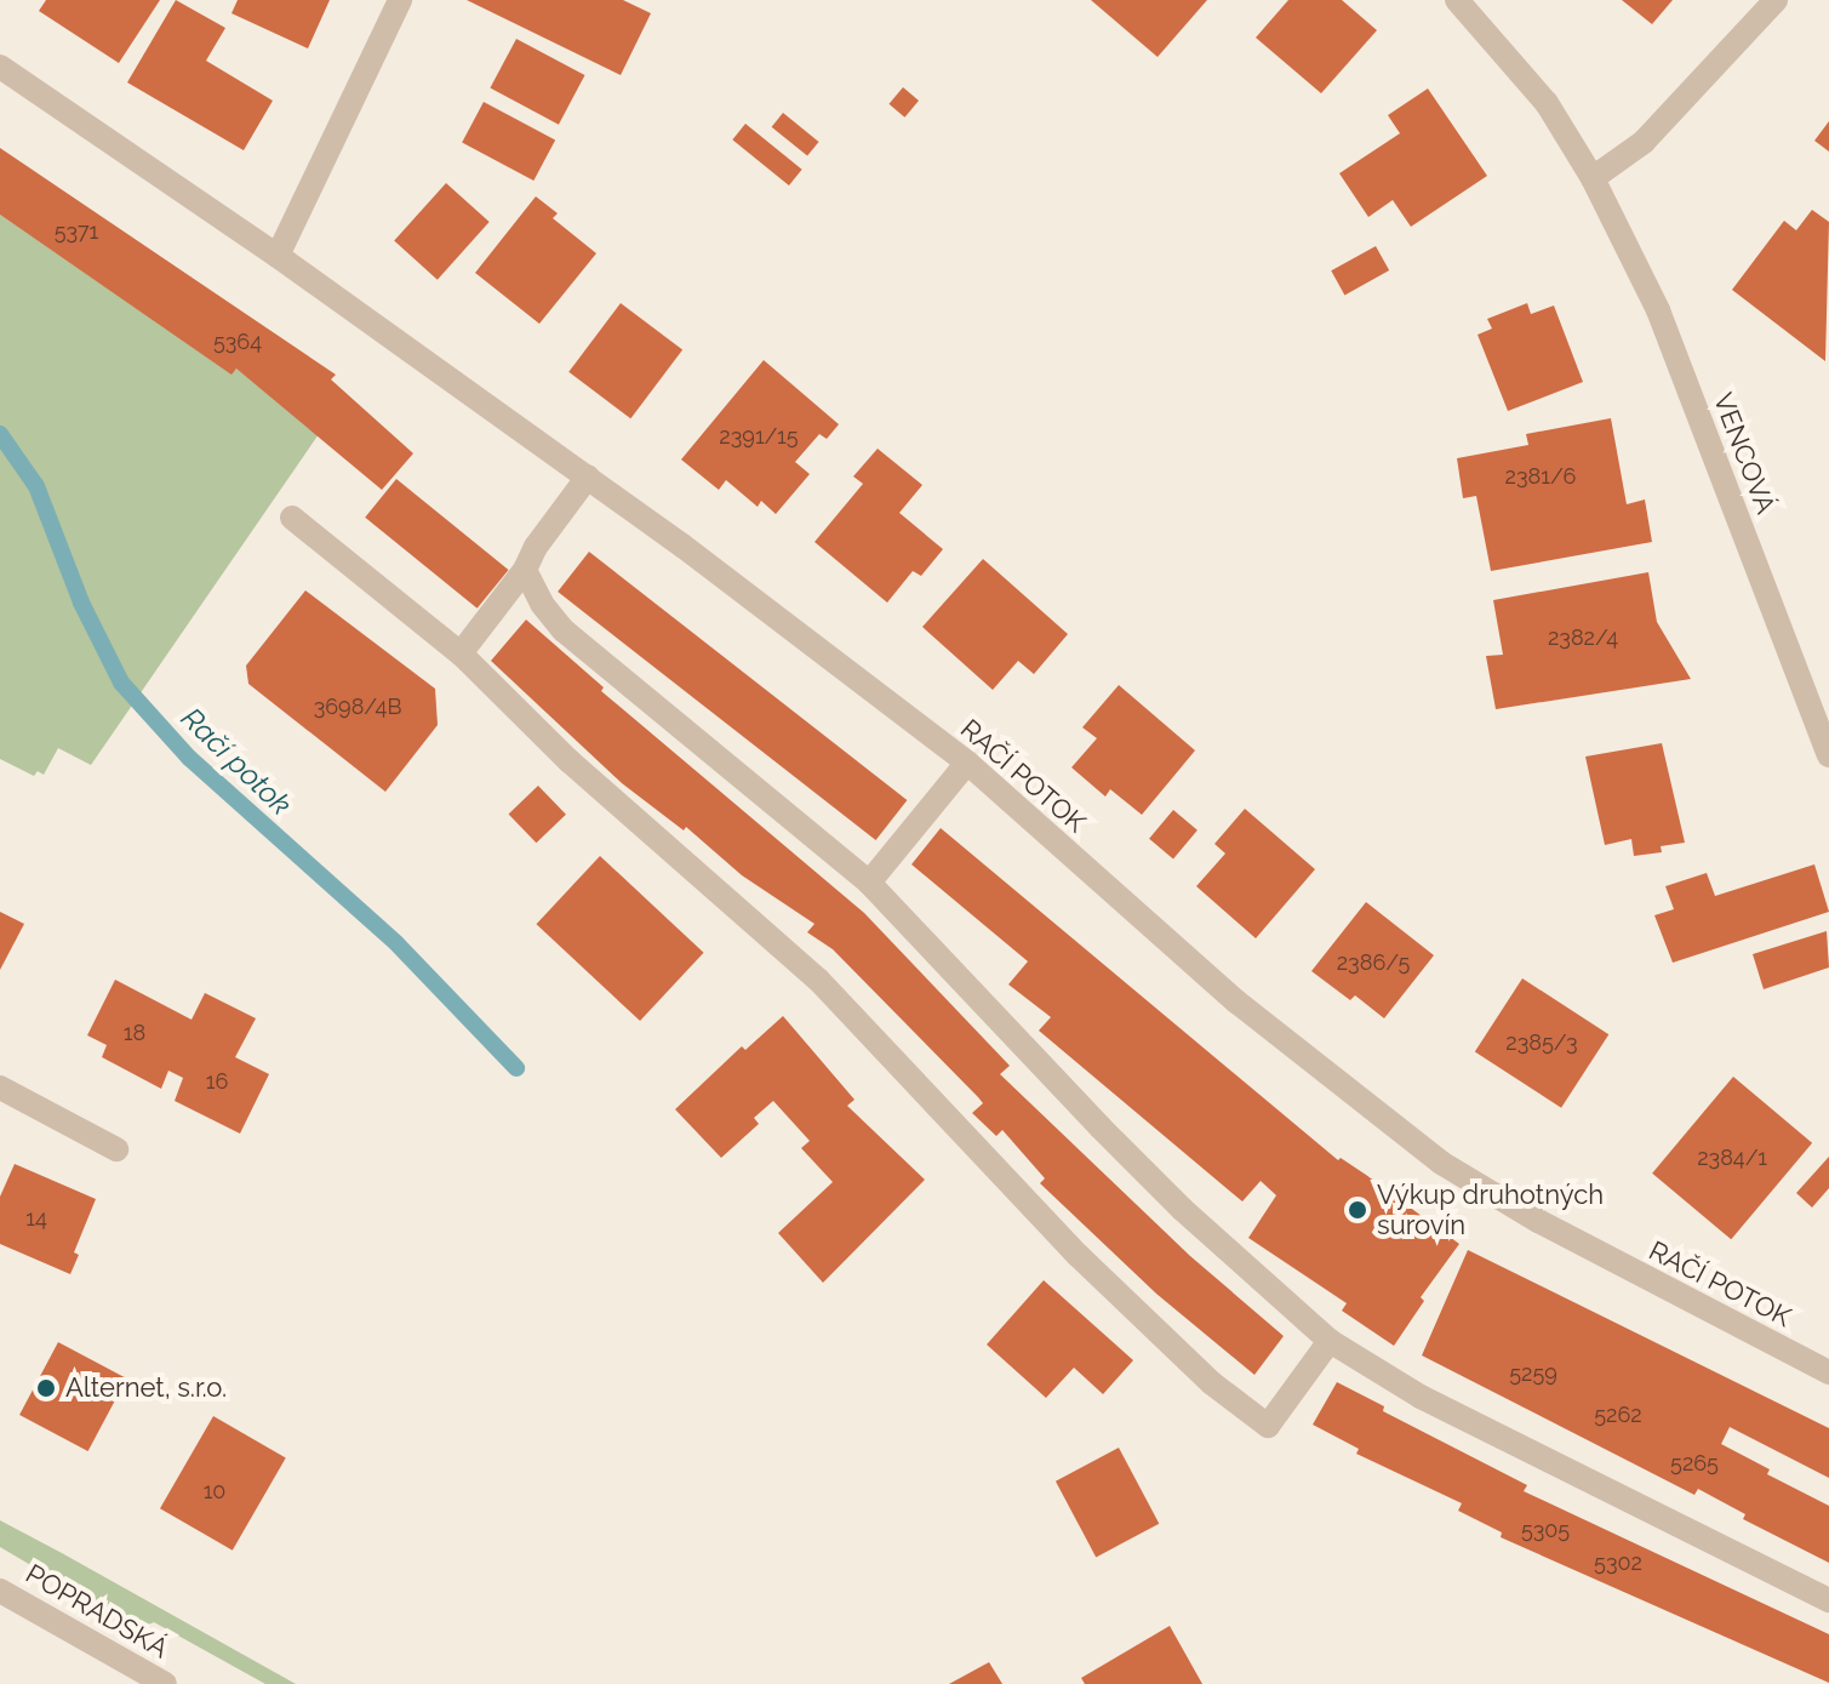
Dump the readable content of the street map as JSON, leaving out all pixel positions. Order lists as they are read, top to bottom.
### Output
{
  "streets": {
    "street": ["VENCOVÁ", "RAČÍ POTOK", "POPRADSKÁ"]
  },
  "water": ["Račí potok"],
  "places": ["Výkup druhotných surovín", "Alternet, s.r.o."],
  "house_numbers": [
    "5371",
    "5364",
    "2391/15",
    "2381/6",
    "2382/4",
    "3698/4B",
    "2386/5",
    "18",
    "2385/3",
    "16",
    "2384/1",
    "14",
    "5259",
    "5262",
    "5265",
    "10",
    "5305",
    "5302"
  ]
}
